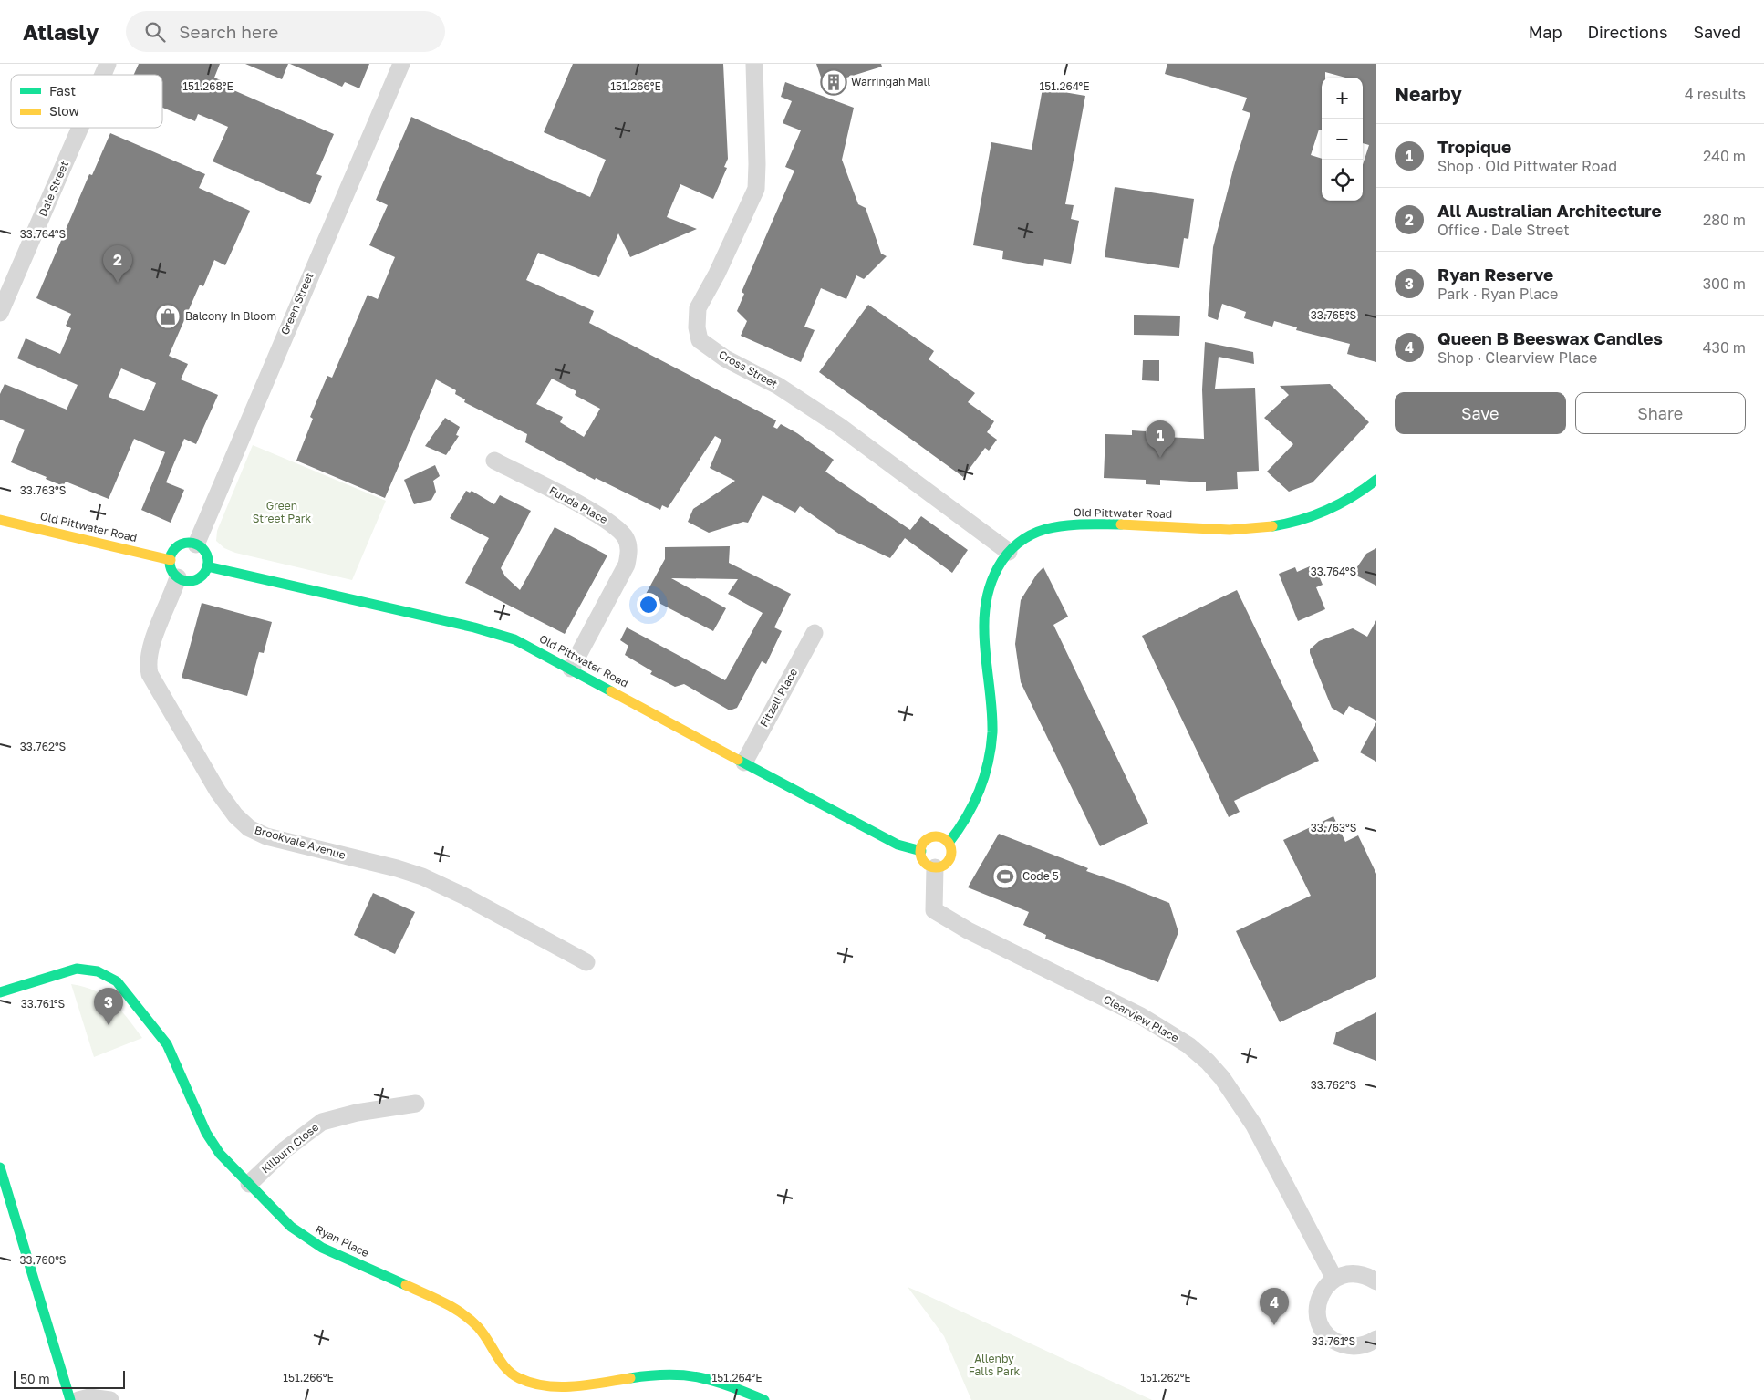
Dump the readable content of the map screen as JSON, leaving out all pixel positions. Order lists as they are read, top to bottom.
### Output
{
  "streets": {
    "street": [
      "Dale Street",
      "Green Street",
      "Cross Street",
      "Funda Place",
      "Old Pittwater Road",
      "Fitzell Place",
      "Brookvale Avenue",
      "Clearview Place",
      "Kilburn Close",
      "Ryan Place"
    ]
  },
  "crossings": [
    ["Green Street", "Old Pittwater Road"],
    ["Green Street", "Brookvale Avenue"],
    ["Cross Street", "Old Pittwater Road"],
    ["Funda Place", "Old Pittwater Road"],
    ["Old Pittwater Road", "Fitzell Place"],
    ["Old Pittwater Road", "Brookvale Avenue"],
    ["Old Pittwater Road", "Clearview Place"],
    ["Kilburn Close", "Ryan Place"]
  ],
  "parks": ["Green Street Park", "Allenby Falls Park"],
  "places": {
    "building": ["Warringah Mall"],
    "shop": ["Balcony In Bloom"],
    "sports": ["Code 5"]
  },
  "legend": ["Fast", "Slow"],
  "scale_bar": "50 m",
  "page": {
    "header": "Atlasly",
    "search": "Search here",
    "nav": ["Map", "Directions", "Saved"],
    "heading": ["Nearby", "4 results"],
    "map_buttons": ["+", "−"],
    "list": [
      {
        "mark": "1",
        "name": "Tropique",
        "note": "Shop · Old Pittwater Road",
        "value": "240 m"
      },
      {
        "mark": "2",
        "name": "All Australian Architecture",
        "note": "Office · Dale Street",
        "value": "280 m"
      },
      {
        "mark": "3",
        "name": "Ryan Reserve",
        "note": "Park · Ryan Place",
        "value": "300 m"
      },
      {
        "mark": "4",
        "name": "Queen B Beeswax Candles",
        "note": "Shop · Clearview Place",
        "value": "430 m"
      }
    ],
    "pins": [
      "2",
      "1",
      "3",
      "4"
    ],
    "buttons": ["Save", "Share"],
    "scale": "50 m"
  },
  "coordinates": [
    "151.268°E",
    "151.266°E",
    "151.264°E",
    "33.764°S",
    "33.765°S",
    "33.763°S",
    "33.762°S",
    "33.761°S",
    "33.760°S",
    "151.262°E"
  ]
}
